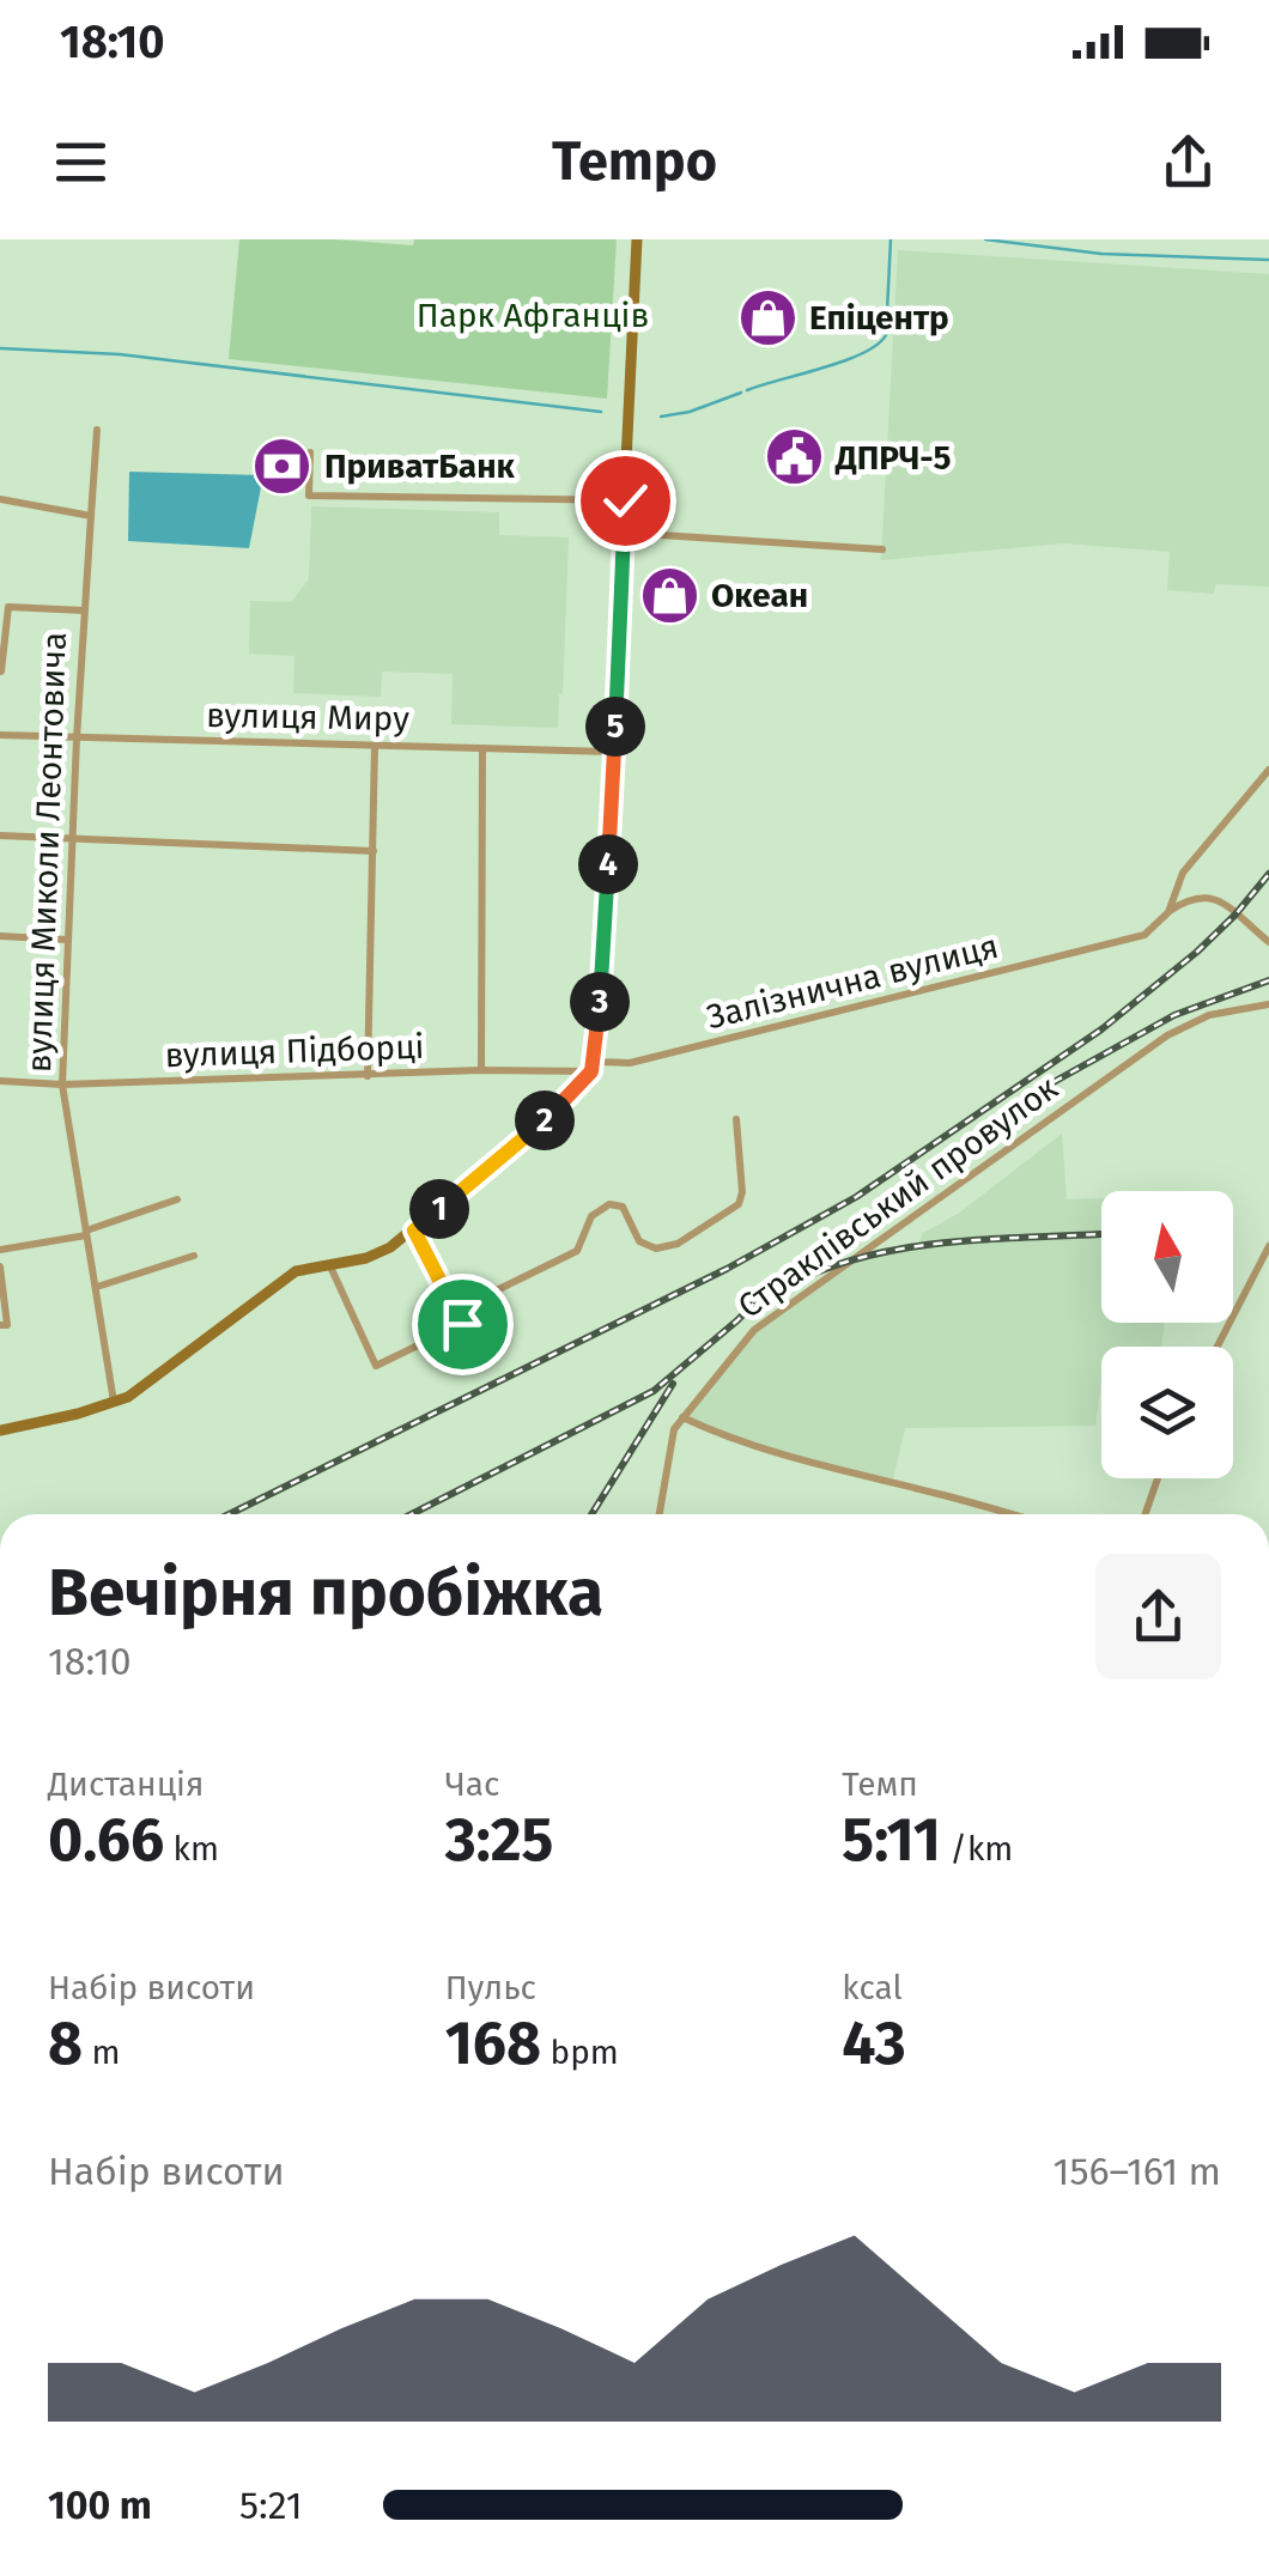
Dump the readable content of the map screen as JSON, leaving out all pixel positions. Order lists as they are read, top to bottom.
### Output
{
  "streets": {
    "street": [
      "вулиця Миру",
      "вулиця Миколи Леонтовича",
      "Залізнична вулиця",
      "вулиця Підборці",
      "Страклівський провулок"
    ]
  },
  "crossings": [
    ["вулиця Миру", "вулиця Миколи Леонтовича"],
    ["вулиця Миколи Леонтовича", "вулиця Підборці"],
    ["Залізнична вулиця", "вулиця Підборці"]
  ],
  "parks": ["Парк Афганців"],
  "places": {
    "shop": ["Епіцентр", "Океан"],
    "public building": ["ДПРЧ-5"],
    "bank": ["ПриватБанк"]
  },
  "north": "top",
  "page": {
    "status": "18:10",
    "header": "Tempo",
    "pins": [
      "5",
      "4",
      "3",
      "2",
      "1"
    ],
    "heading": ["Вечірня пробіжка", "18:10"],
    "stats": [
      ["Дистанція", "0.66 km"],
      ["Час", "3:25"],
      ["Темп", "5:11 /km"],
      ["Набір висоти", "8 m"],
      ["Пульс", "168 bpm"],
      ["kcal", "43"]
    ],
    "chart": ["Набір висоти", "156–161 m"],
    "list": [
      {
        "name": "100 m",
        "note": "5:21"
      }
    ]
  }
}
